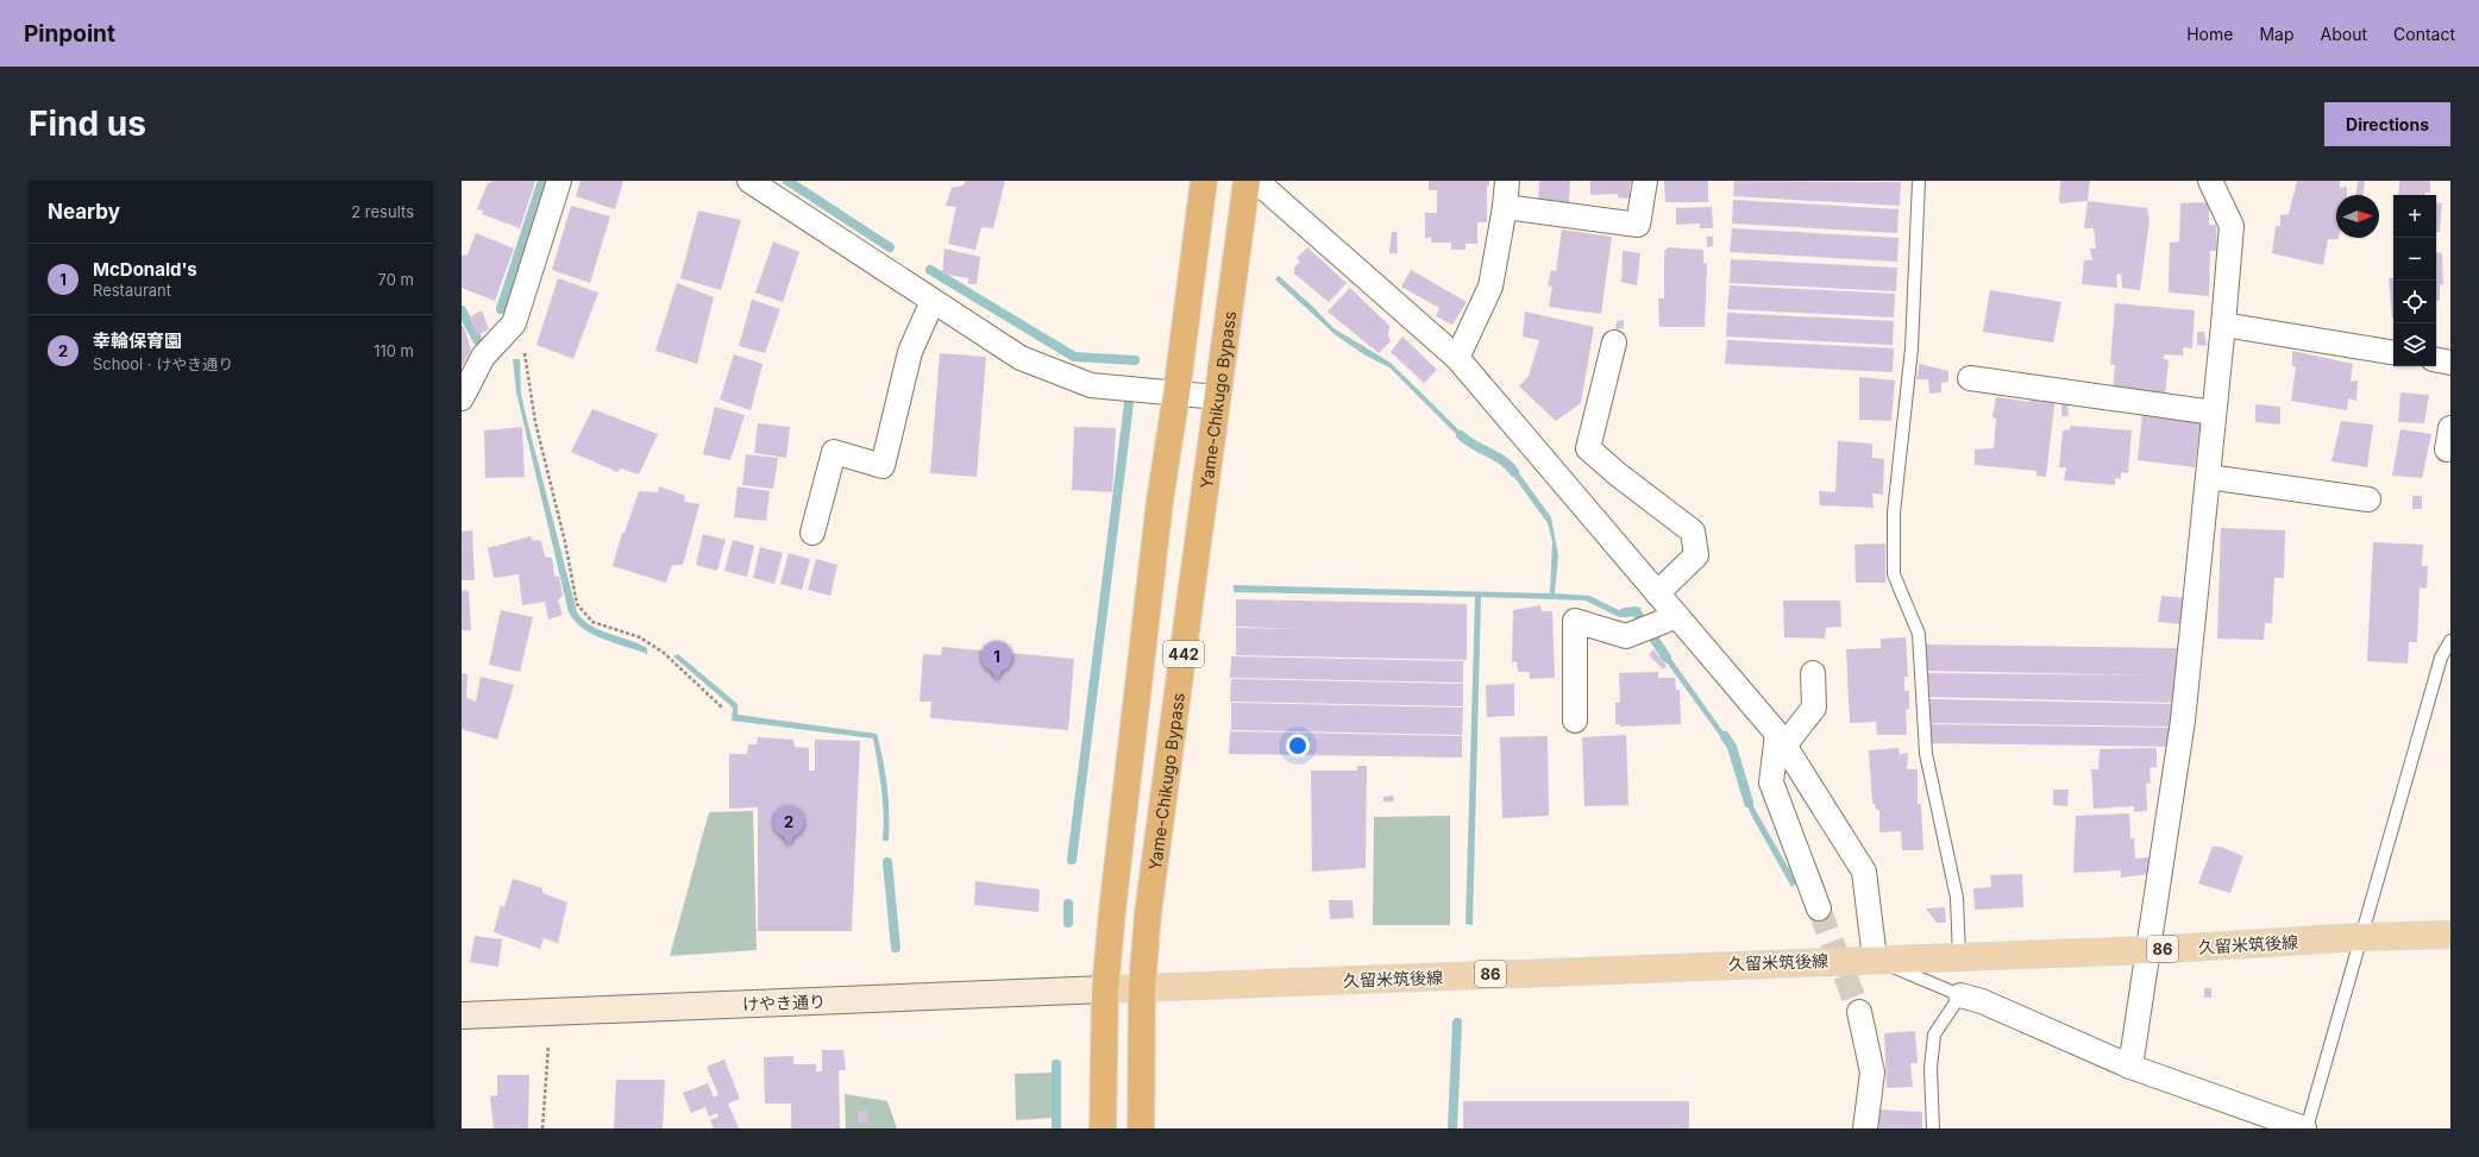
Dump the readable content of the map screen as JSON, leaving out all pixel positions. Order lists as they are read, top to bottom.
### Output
{
  "streets": {
    "highway": ["Yame-Chikugo Bypass", "442"],
    "main road": ["久留米筑後線", "86"],
    "street": ["けやき通り"]
  },
  "crossings": [
    ["Yame-Chikugo Bypass", "久留米筑後線"],
    ["442", "久留米筑後線"],
    ["442", "けやき通り"],
    ["久留米筑後線", "けやき通り"]
  ],
  "north": "right",
  "page": {
    "header": "Pinpoint",
    "nav": [
      "Home",
      "Map",
      "About",
      "Contact"
    ],
    "buttons": "Directions",
    "title": "Find us",
    "heading": ["Nearby", "2 results"],
    "map_buttons": ["+", "−"],
    "list": [
      {
        "mark": "1",
        "name": "McDonald's",
        "note": "Restaurant",
        "value": "70 m"
      },
      {
        "mark": "2",
        "name": "幸輪保育園",
        "note": "School · けやき通り",
        "value": "110 m"
      }
    ],
    "pins": ["1", "2"]
  }
}
